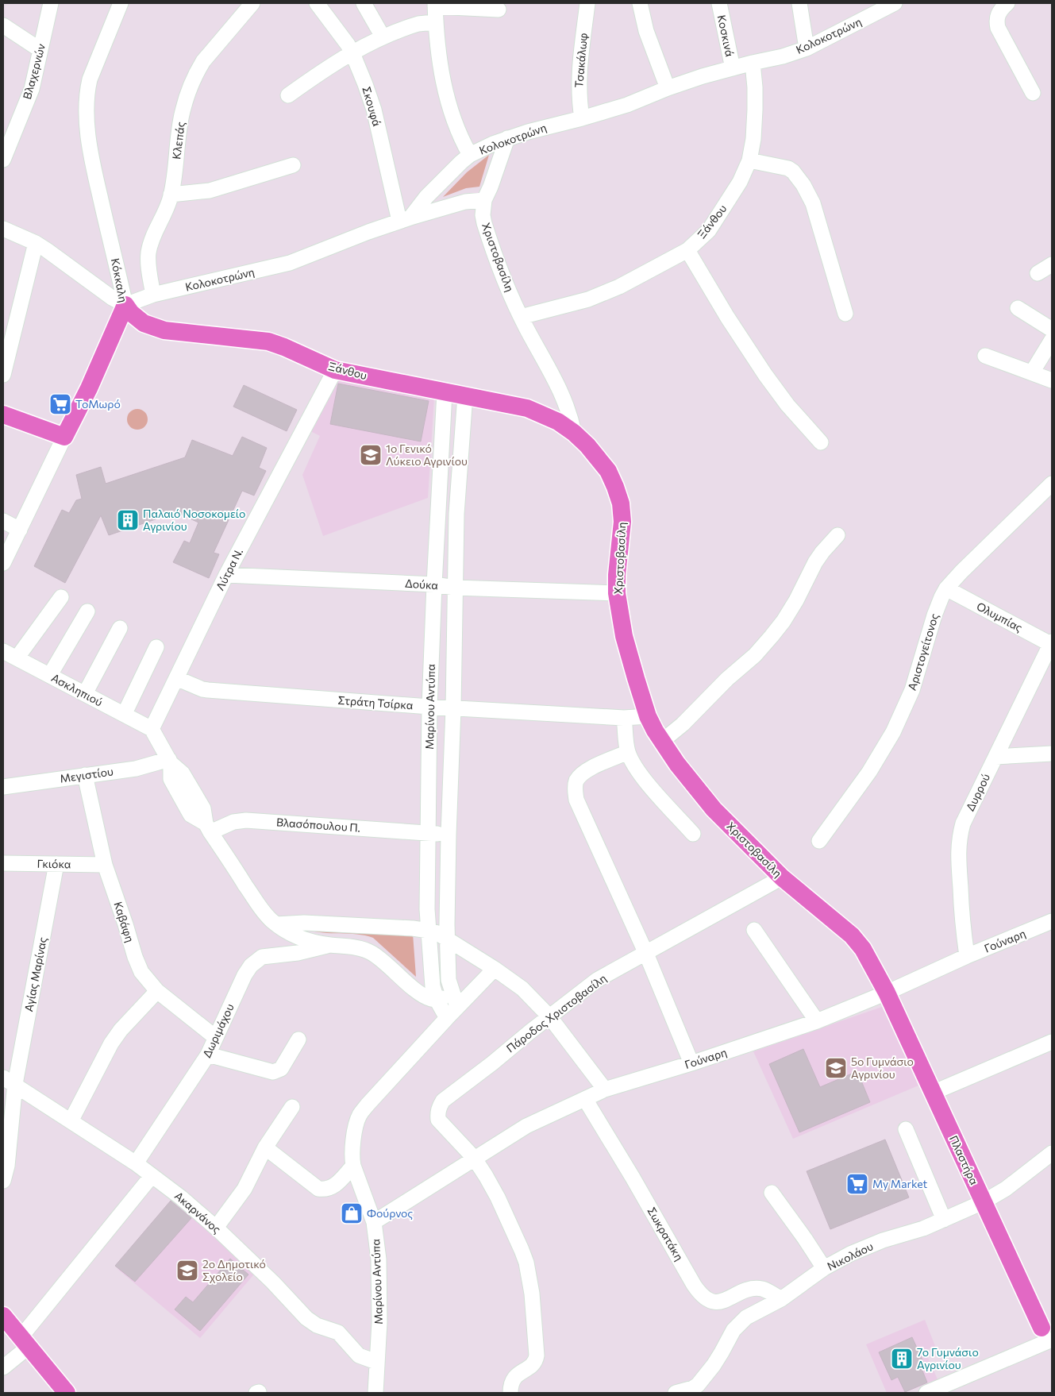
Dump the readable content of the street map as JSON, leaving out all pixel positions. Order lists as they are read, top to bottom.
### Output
{
  "streets": {
    "main road": [
      "Ξάνθου",
      "Χριστοβασίλη",
      "Κόκκαλη",
      "Πλαστήρα"
    ],
    "street": [
      "Κοσκινά",
      "Κολοκοτρώνη",
      "Τσακάλωφ",
      "Βλαχερνών",
      "Σκουφά",
      "Κλεπάς",
      "Λύτρα Ν.",
      "Δούκα",
      "Ολυμπίας",
      "Αριστογείτονος",
      "Ασκληπιού",
      "Στράτη Τσίρκα",
      "Μαρίνου Αντύπα",
      "Μεγιστίου",
      "Δυρρού",
      "Βλασόπουλου Π.",
      "Γκιόκα",
      "Καβάφη",
      "Γούναρη",
      "Αγίας Μαρίνας",
      "Πάροδος Χριστοβασίλη",
      "Δωριμάχου",
      "Ακαρνάνος",
      "Σωκρατάκη",
      "Νικολάου"
    ]
  },
  "crossings": [
    ["Κοσκινά", "Κολοκοτρώνη"],
    ["Κολοκοτρώνη", "Τσακάλωφ"],
    ["Κολοκοτρώνη", "Σκουφά"],
    ["Κολοκοτρώνη", "Κλεπάς"],
    ["Κολοκοτρώνη", "Ξάνθου"],
    ["Κολοκοτρώνη", "Χριστοβασίλη"],
    ["Κολοκοτρώνη", "Κόκκαλη"],
    ["Ξάνθου", "Χριστοβασίλη"],
    ["Ξάνθου", "Κόκκαλη"],
    ["Ξάνθου", "Λύτρα Ν."],
    ["Ξάνθου", "Μαρίνου Αντύπα"],
    ["Χριστοβασίλη", "Δούκα"],
    ["Χριστοβασίλη", "Στράτη Τσίρκα"],
    ["Χριστοβασίλη", "Γούναρη"],
    ["Χριστοβασίλη", "Πάροδος Χριστοβασίλη"],
    ["Χριστοβασίλη", "Πλαστήρα"],
    ["Λύτρα Ν.", "Δούκα"],
    ["Λύτρα Ν.", "Ασκληπιού"],
    ["Λύτρα Ν.", "Στράτη Τσίρκα"],
    ["Δούκα", "Μαρίνου Αντύπα"],
    ["Ολυμπίας", "Αριστογείτονος"],
    ["Ολυμπίας", "Δυρρού"],
    ["Στράτη Τσίρκα", "Μαρίνου Αντύπα"],
    ["Μαρίνου Αντύπα", "Βλασόπουλου Π."],
    ["Μαρίνου Αντύπα", "Γούναρη"],
    ["Μαρίνου Αντύπα", "Ακαρνάνος"],
    ["Μεγιστίου", "Καβάφη"],
    ["Δυρρού", "Γούναρη"],
    ["Γκιόκα", "Καβάφη"],
    ["Γκιόκα", "Αγίας Μαρίνας"],
    ["Καβάφη", "Δωριμάχου"],
    ["Γούναρη", "Πάροδος Χριστοβασίλη"],
    ["Γούναρη", "Πλαστήρα"],
    ["Γούναρη", "Σωκρατάκη"],
    ["Αγίας Μαρίνας", "Ακαρνάνος"],
    ["Δωριμάχου", "Ακαρνάνος"],
    ["Πλαστήρα", "Νικολάου"],
    ["Σωκρατάκη", "Νικολάου"]
  ],
  "places": {
    "supermarket": ["ΤοΜωρό", "My Market"],
    "school or university": ["1ο Γενικό Λύκειο Αγρινίου", "5ο Γυμνάσιο Αγρινίου", "2ο Δημοτικό Σχολείο"],
    "building": ["Παλαιό Νοσοκομείο Αγρινίου", "7ο Γυμνάσιο Αγρινίου"],
    "shop": ["Φούρνος"]
  }
}
